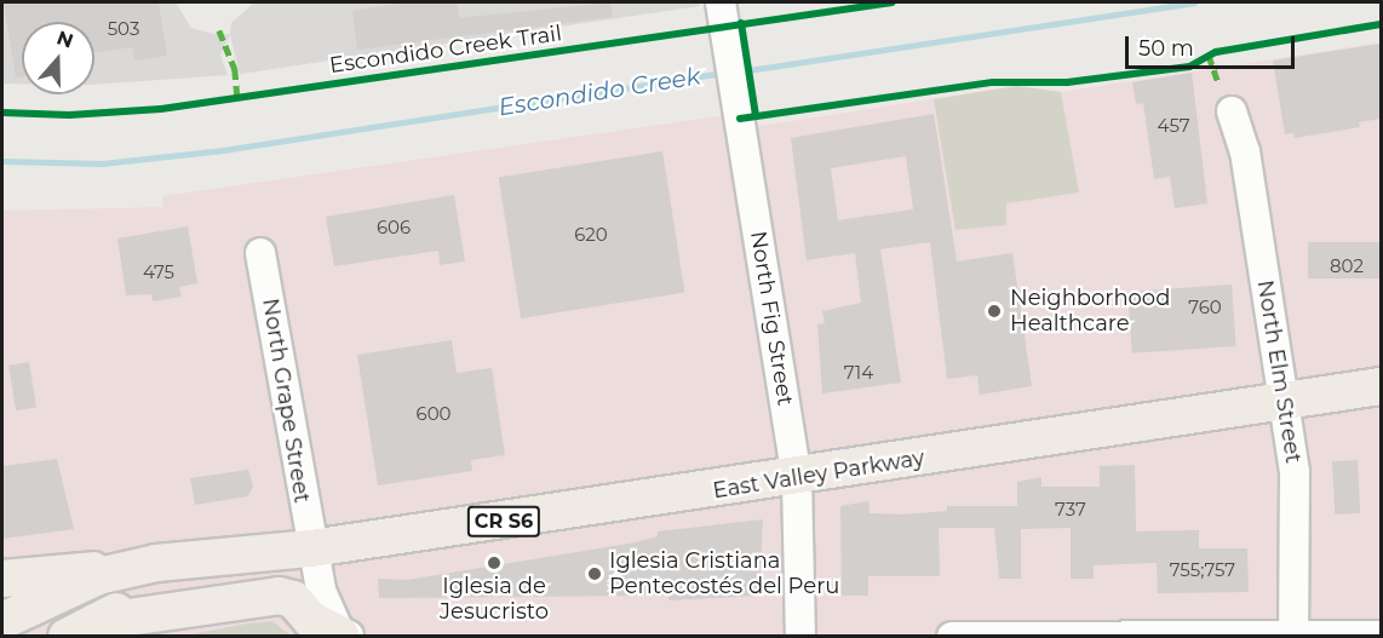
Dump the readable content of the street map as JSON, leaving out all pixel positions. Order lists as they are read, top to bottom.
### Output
{
  "streets": {
    "main road": ["East Valley Parkway", "CR S6"],
    "street": ["North Fig Street", "North Elm Street", "North Grape Street"],
    "cycle path": ["Escondido Creek Trail"]
  },
  "crossings": [
    ["North Fig Street", "East Valley Parkway"],
    ["North Elm Street", "East Valley Parkway"],
    ["North Grape Street", "East Valley Parkway"]
  ],
  "water": ["Escondido Creek"],
  "places": ["Neighborhood Healthcare", "Iglesia de Jesucristo", "Iglesia Cristiana Pentecostés del Peru"],
  "house_numbers": [
    "503",
    "457",
    "606",
    "620",
    "802",
    "475",
    "760",
    "714",
    "600",
    "737",
    "755;757"
  ],
  "scale_bar": "50 m",
  "north": "top"
}
